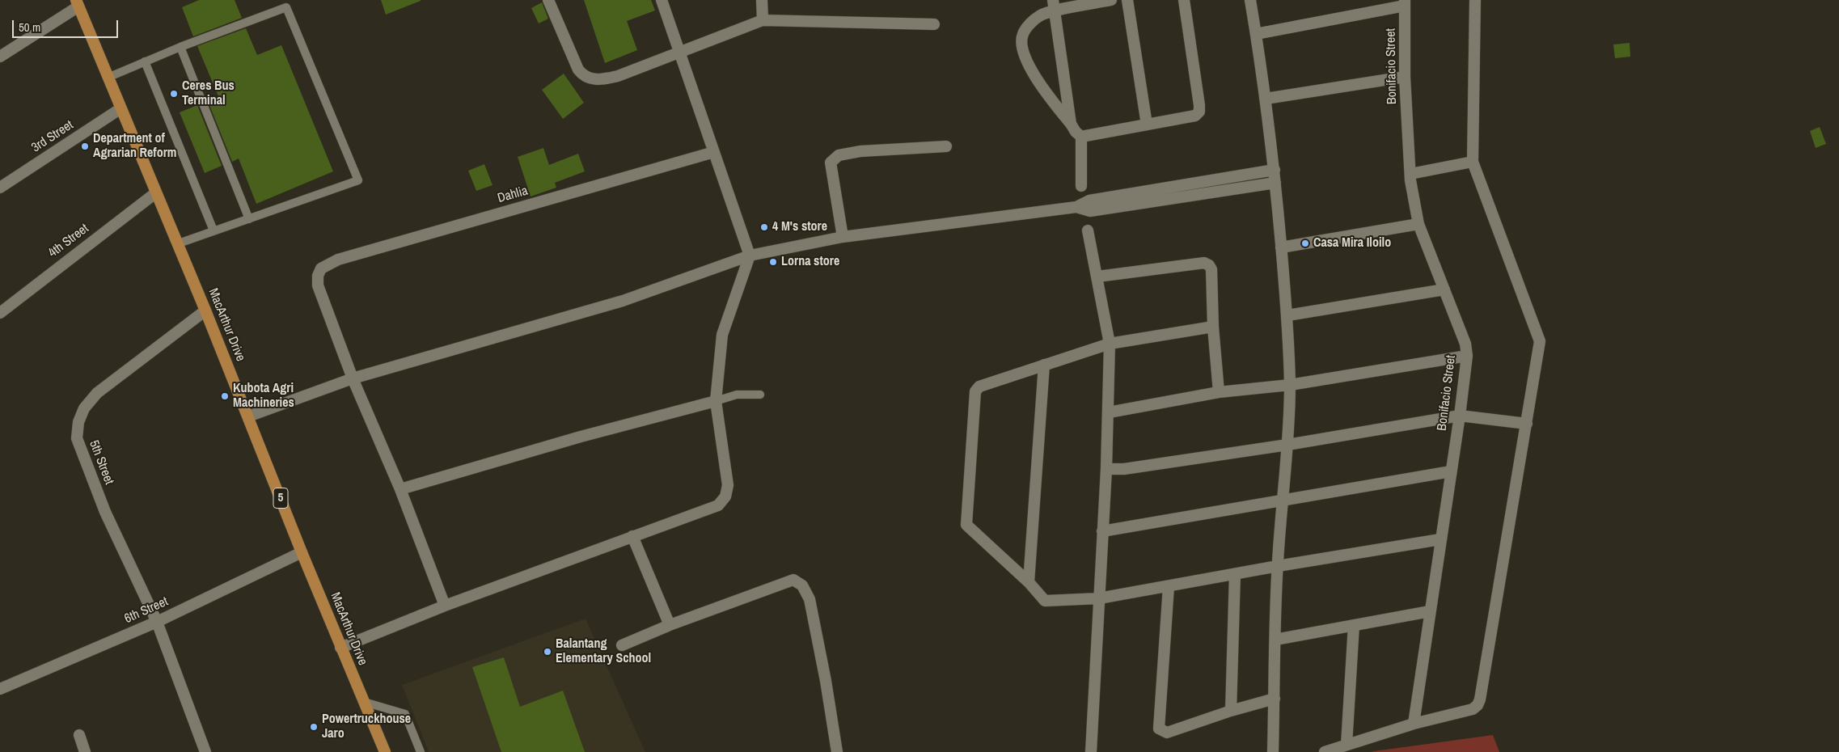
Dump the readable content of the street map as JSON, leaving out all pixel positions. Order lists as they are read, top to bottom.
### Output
{
  "streets": {
    "main road": ["MacArthur Drive", "5"],
    "street": [
      "Bonifacio Street",
      "3rd Street",
      "Dahlia",
      "4th Street",
      "5th Street",
      "6th Street"
    ]
  },
  "crossings": [
    ["3rd Street", "MacArthur Drive"],
    ["4th Street", "MacArthur Drive"],
    ["MacArthur Drive", "5th Street"],
    ["MacArthur Drive", "6th Street"],
    ["5th Street", "6th Street"]
  ],
  "places": [
    "Ceres Bus Terminal",
    "Department of Agrarian Reform",
    "4 M's store",
    "Casa Mira Iloilo",
    "Lorna store",
    "Kubota Agri Machineries",
    "Balantang Elementary School",
    "Powertruckhouse Jaro"
  ],
  "scale_bar": "50 m"
}
